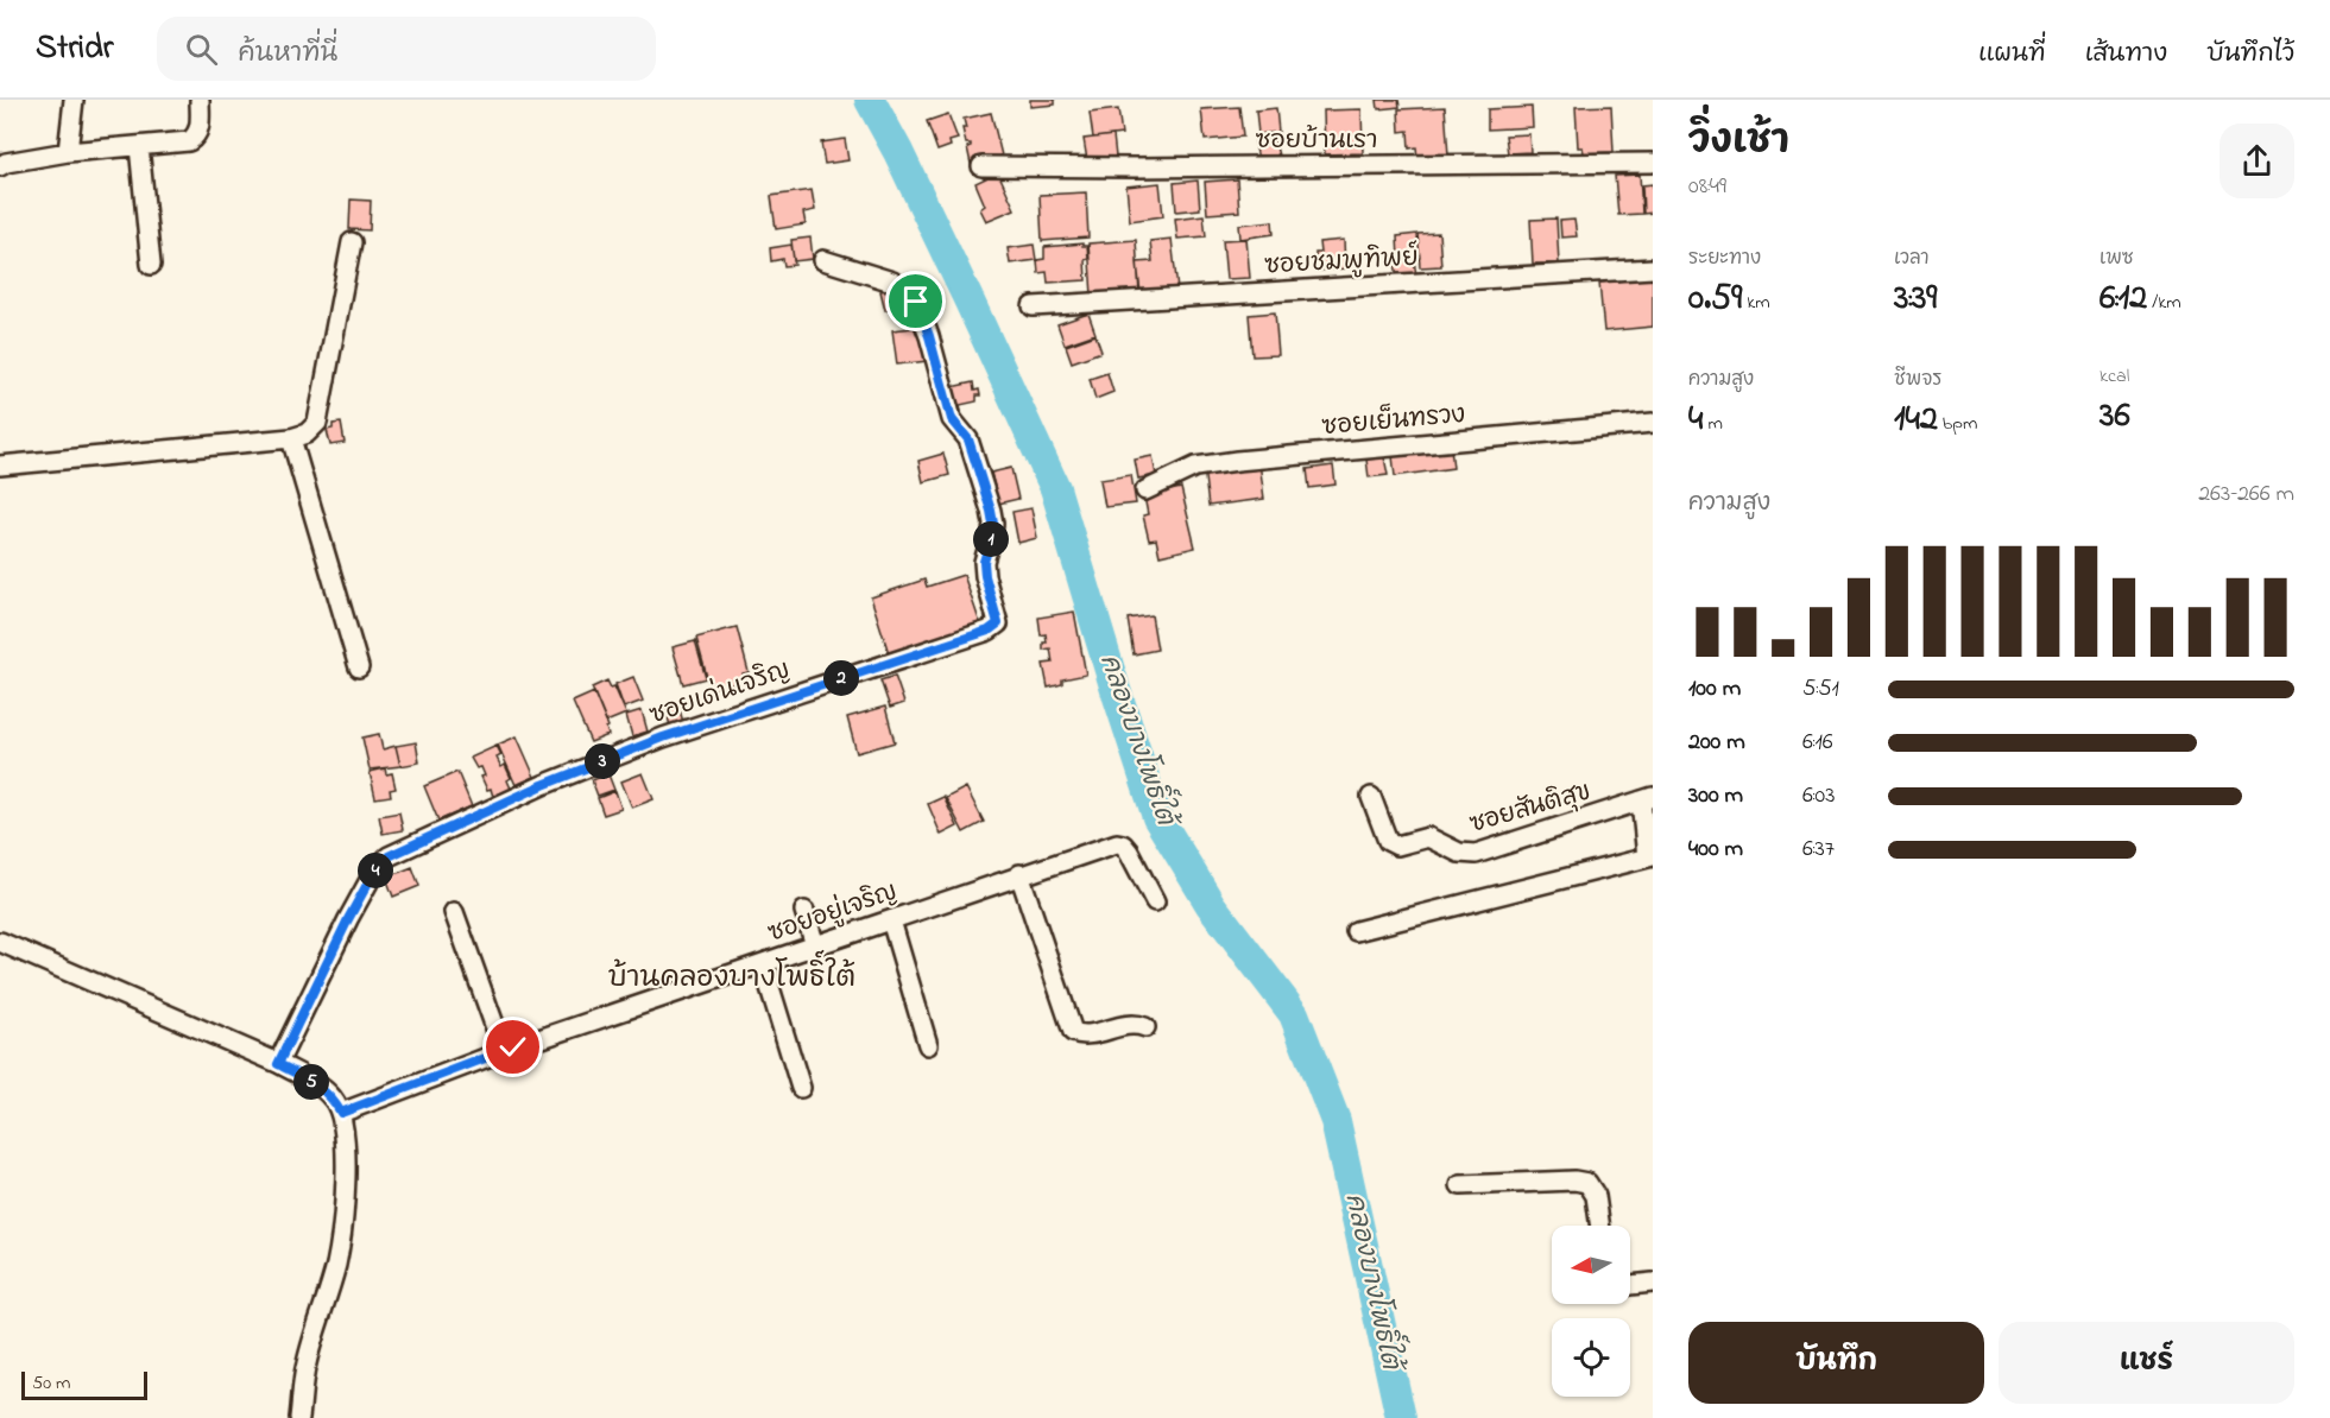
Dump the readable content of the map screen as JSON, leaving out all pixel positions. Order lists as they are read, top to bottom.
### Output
{
  "streets": {
    "street": [
      "ซอยบ้านเรา",
      "ซอยชมพูทิพย์",
      "ซอยเย็นทรวง",
      "ซอยเด่นเจริญ",
      "ซอยสันติสุข",
      "ซอยอยู่เจริญ"
    ]
  },
  "districts": ["บ้านคลองบางโพธิ์ใต้"],
  "water": ["คลองบางโพธิ์ใต้"],
  "scale_bar": "50 m",
  "north": "left",
  "page": {
    "header": "Stridr",
    "search": "ค้นหาที่นี่",
    "nav": ["แผนที่", "เส้นทาง", "บันทึกไว้"],
    "heading": ["วิ่งเช้า", "08:49"],
    "stats": [
      ["ระยะทาง", "0.59 km"],
      ["เวลา", "3:39"],
      ["เพซ", "6:12 /km"],
      ["ความสูง", "4 m"],
      ["ชีพจร", "142 bpm"],
      ["kcal", "36"]
    ],
    "chart": ["ความสูง", "263–266 m"],
    "pins": [
      "1",
      "2",
      "3",
      "4",
      "5"
    ],
    "list": [
      {
        "name": "100 m",
        "note": "5:51"
      },
      {
        "name": "200 m",
        "note": "6:16"
      },
      {
        "name": "300 m",
        "note": "6:03"
      },
      {
        "name": "400 m",
        "note": "6:37"
      }
    ],
    "buttons": ["บันทึก", "แชร์"],
    "scale": "50 m"
  }
}
